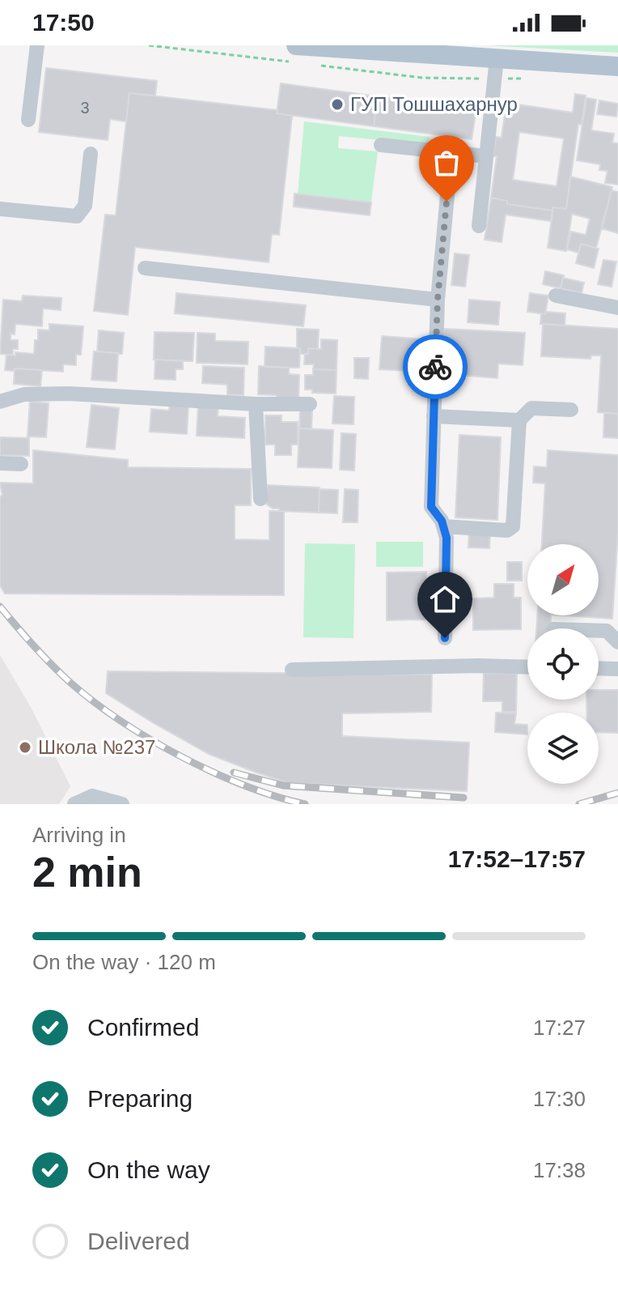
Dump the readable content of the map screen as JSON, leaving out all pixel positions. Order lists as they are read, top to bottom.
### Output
{
  "places": ["ГУП Тошшахарнур", "Школа №237"],
  "house_numbers": ["3"],
  "north": "top right",
  "page": {
    "status": "17:50",
    "heading": ["2 min", "Arriving in", "17:52–17:57"],
    "bar": "On the way · 120 m",
    "list": [
      ["Confirmed", "17:27"],
      ["Preparing", "17:30"],
      ["On the way", "17:38"],
      "Delivered"
    ]
  }
}
